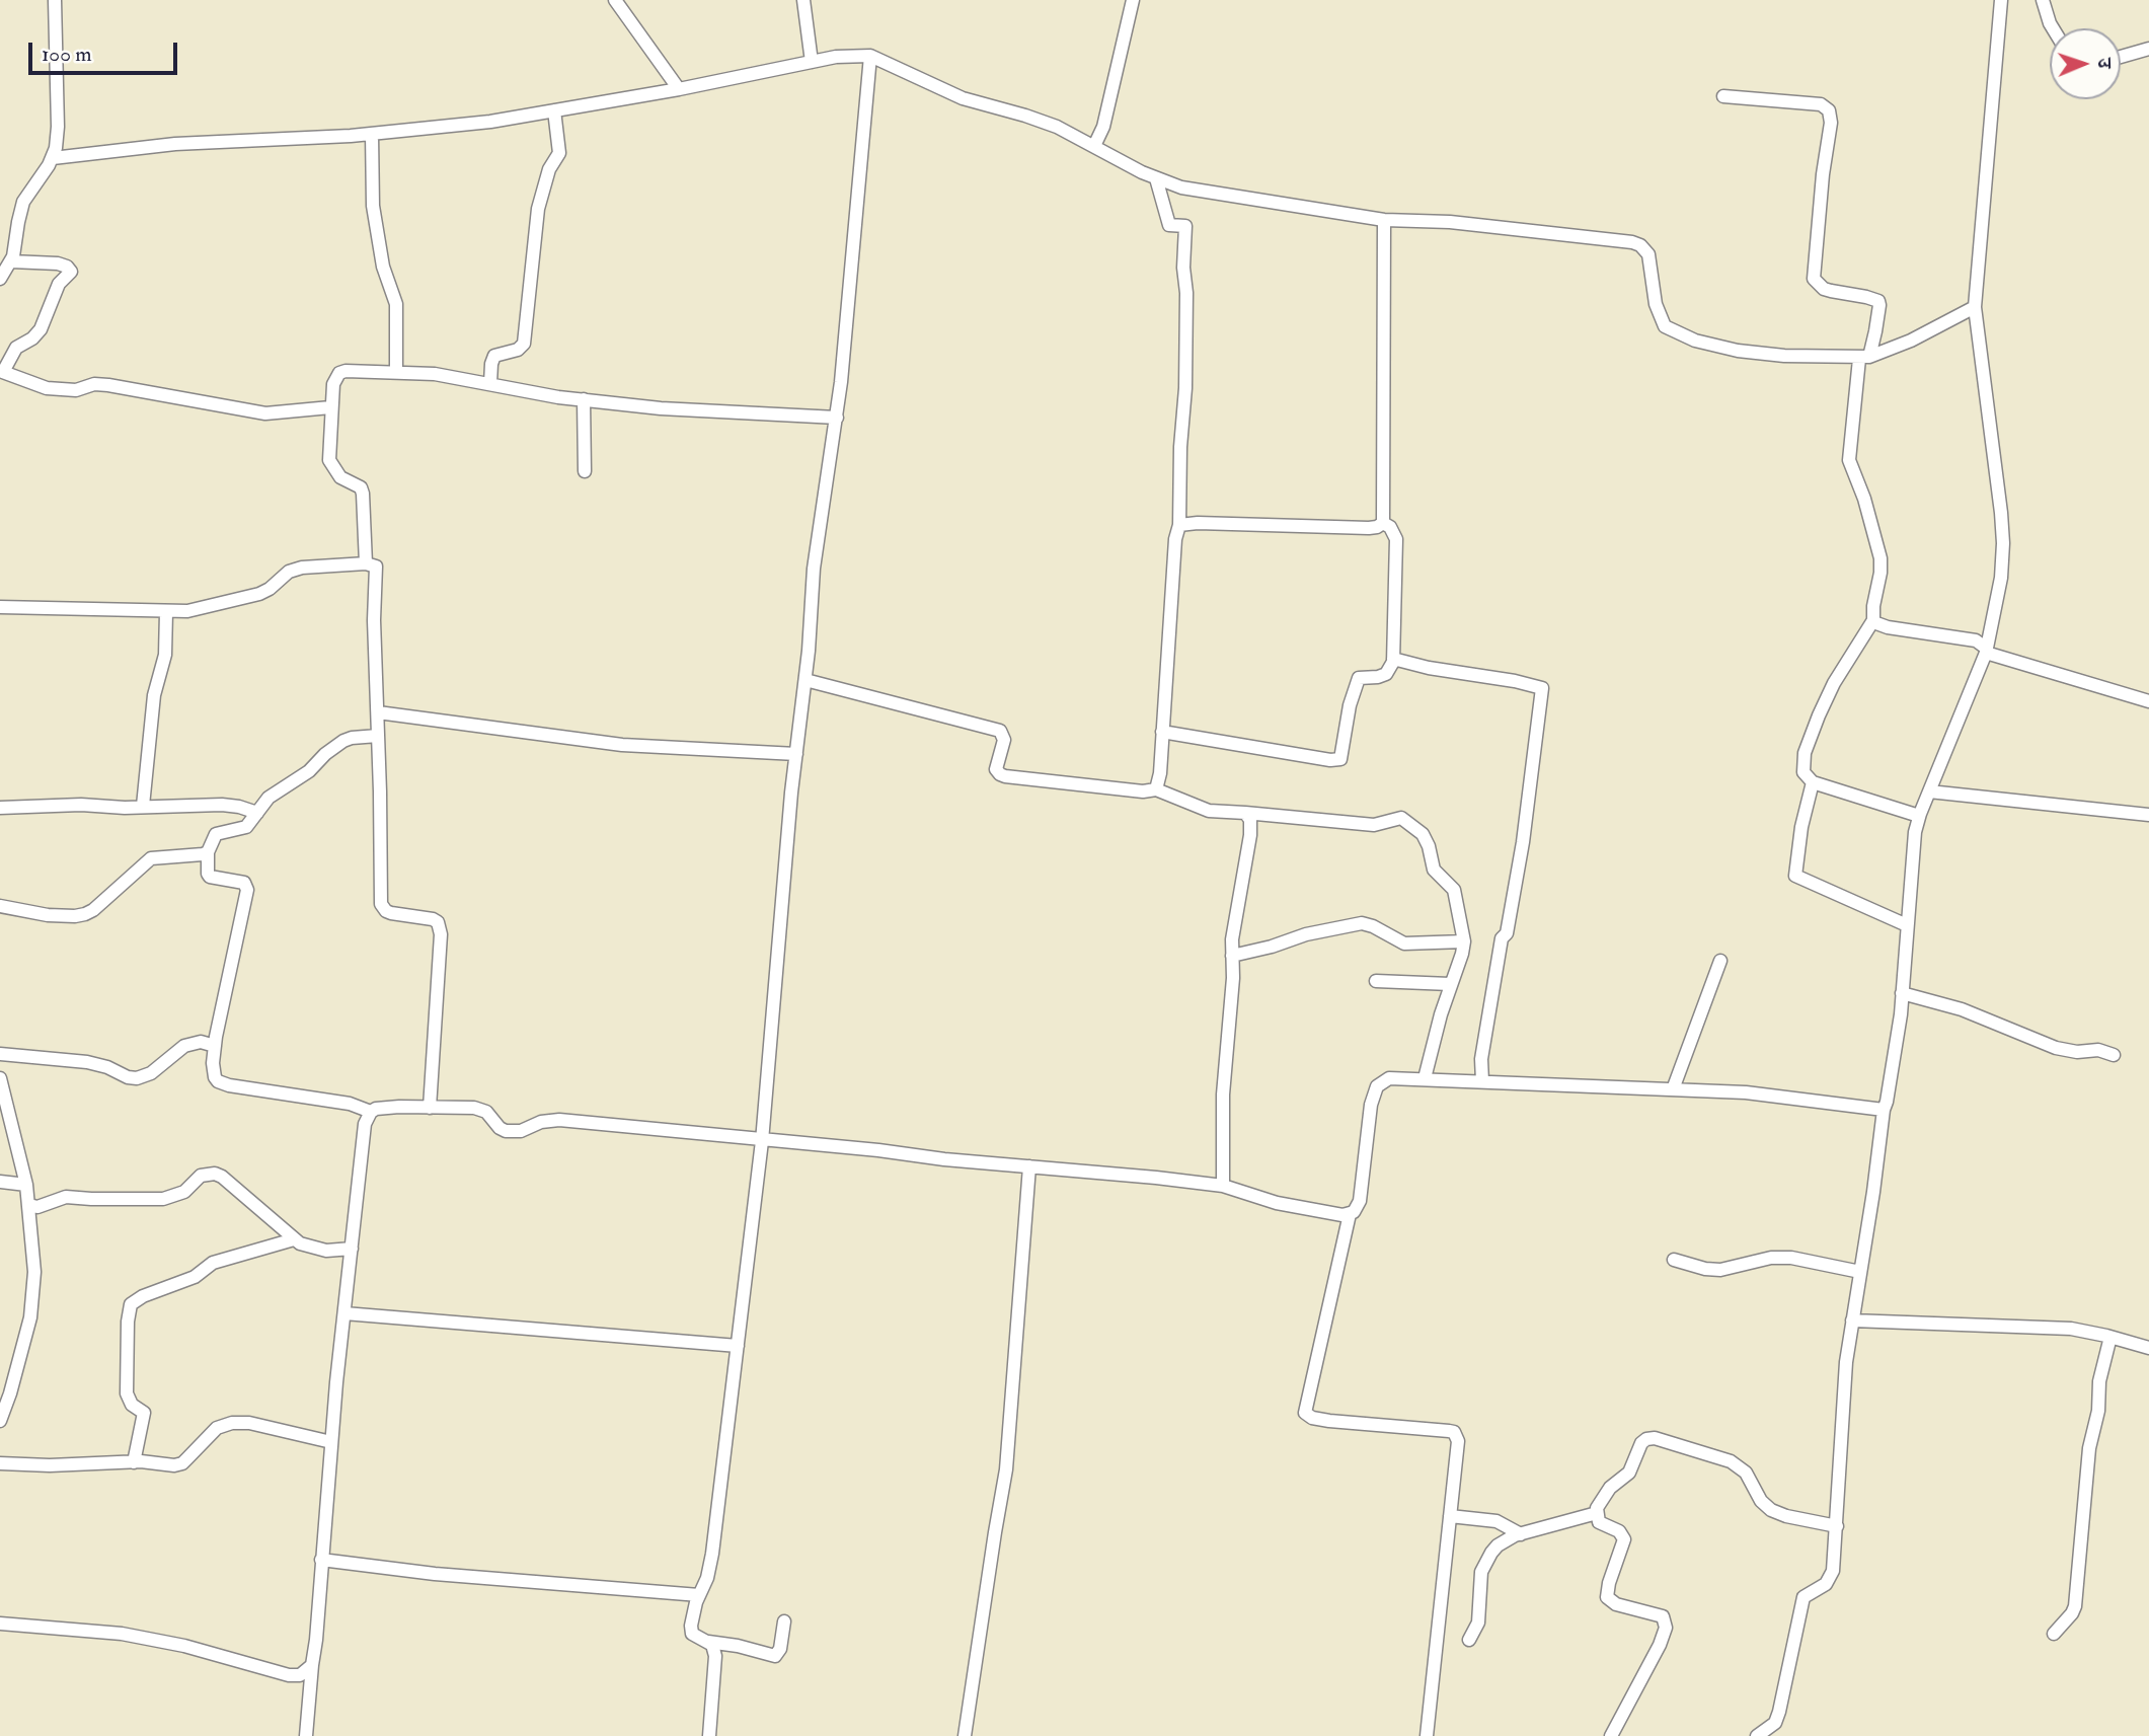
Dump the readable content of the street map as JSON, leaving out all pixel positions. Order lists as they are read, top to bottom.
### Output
{
  "scale_bar": "100 m",
  "north": "right"
}
